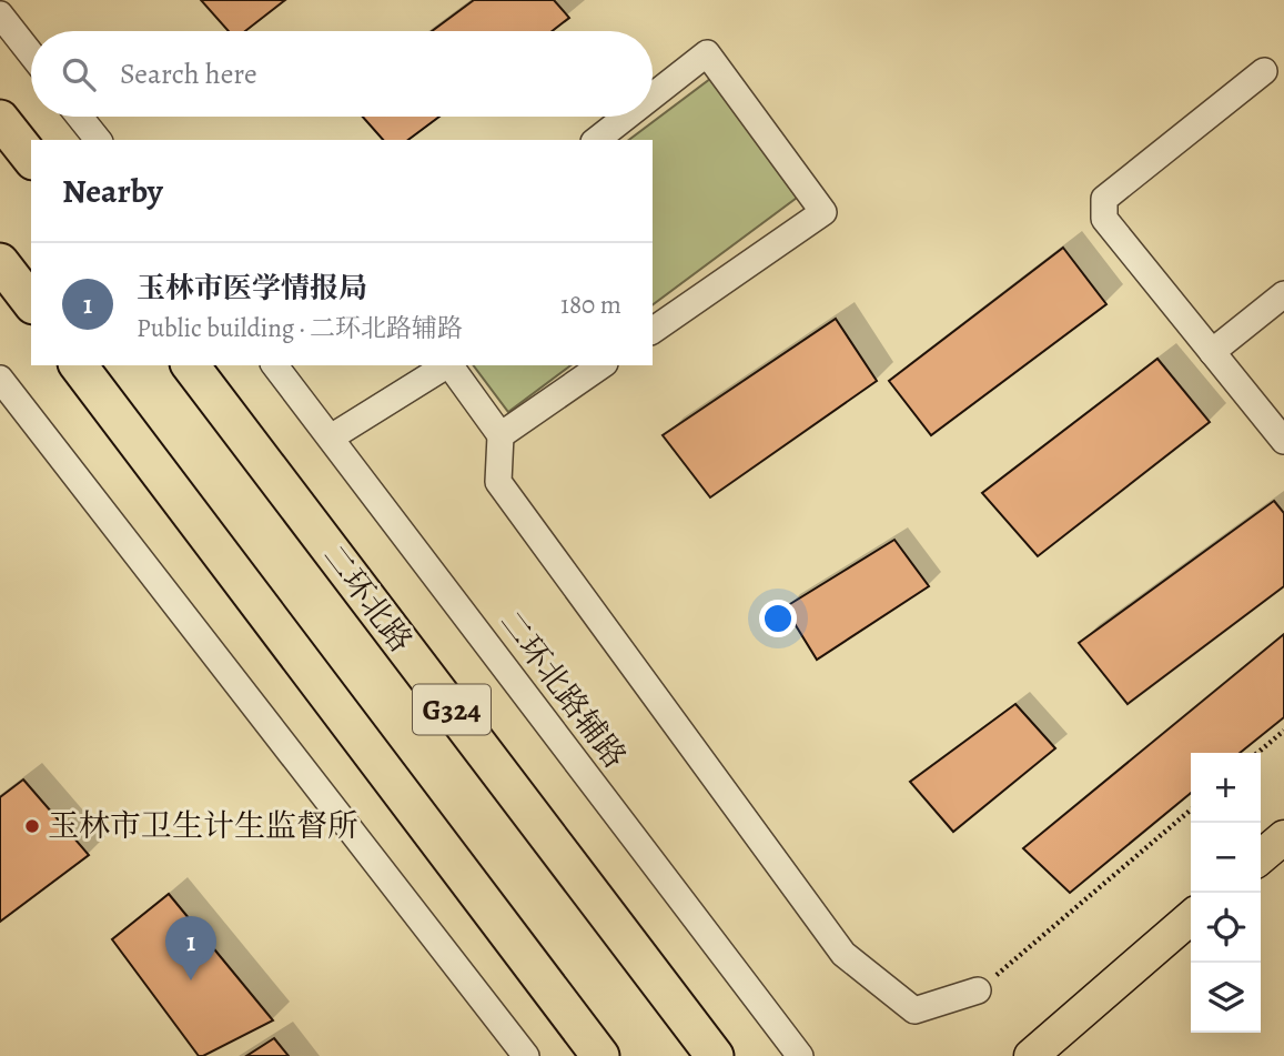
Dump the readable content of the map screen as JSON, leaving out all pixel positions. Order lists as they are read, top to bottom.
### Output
{
  "streets": {
    "highway": ["二环北路", "G324"],
    "street": ["二环北路辅路"]
  },
  "places": ["玉林市卫生计生监督所"],
  "page": {
    "search": "Search here",
    "heading": "Nearby",
    "list": [
      {
        "mark": "1",
        "name": "玉林市医学情报局",
        "note": "Public building · 二环北路辅路",
        "value": "180 m"
      }
    ],
    "map_buttons": ["+", "−"],
    "pins": "1"
  }
}
